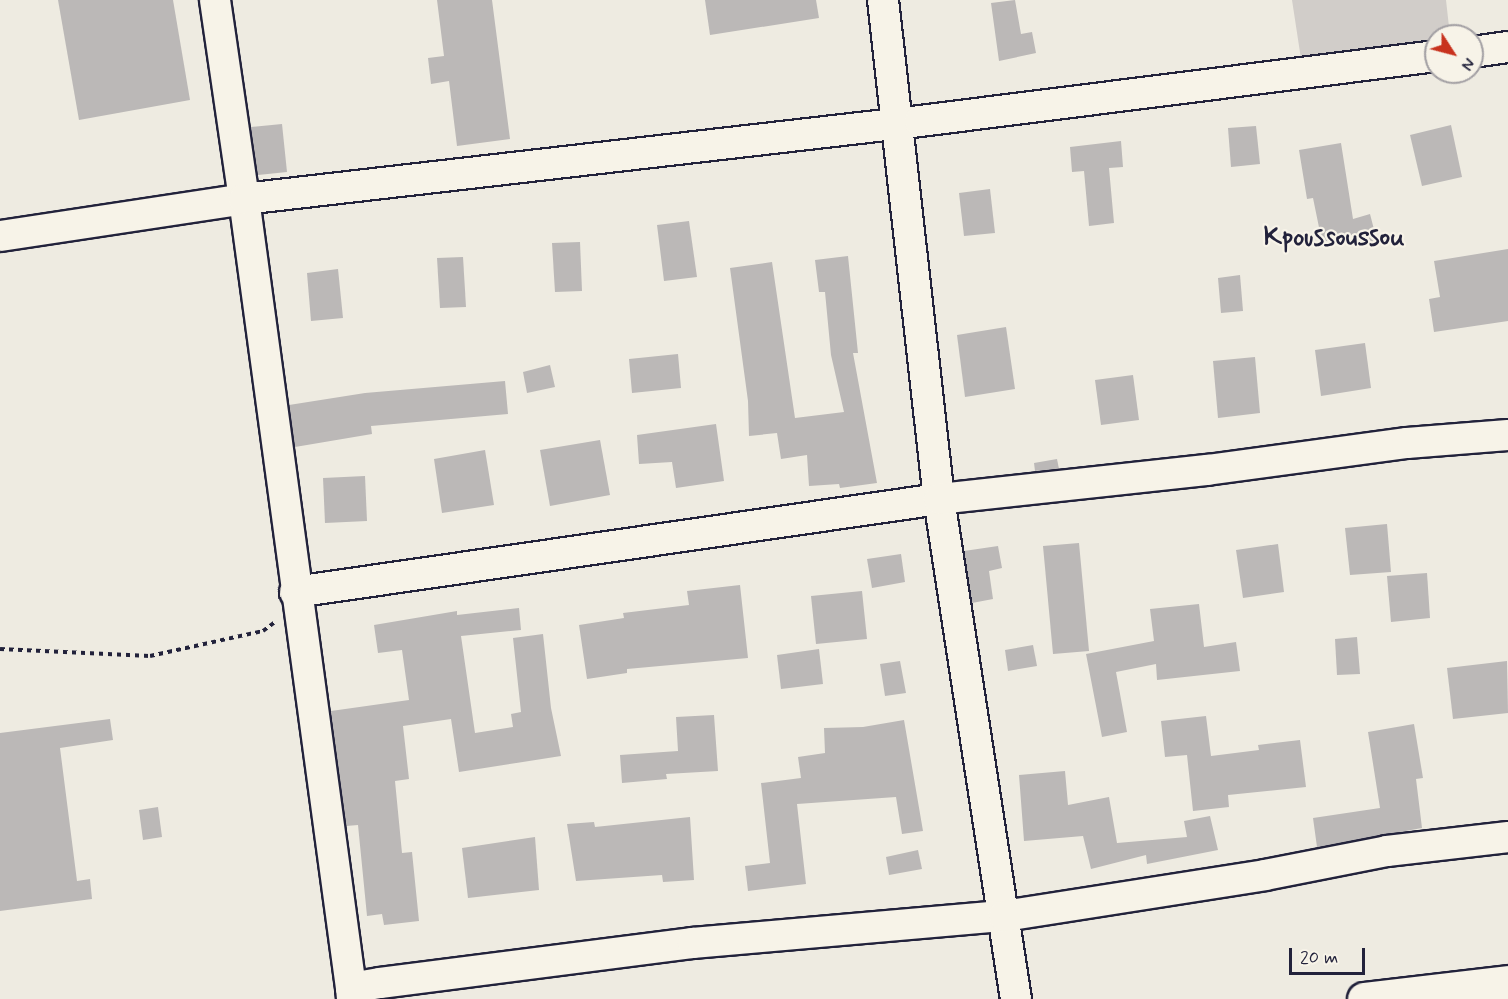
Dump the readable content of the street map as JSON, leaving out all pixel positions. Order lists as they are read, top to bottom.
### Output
{
  "districts": ["Kpoussoussou"],
  "scale_bar": "20 m",
  "north": "bottom right"
}
